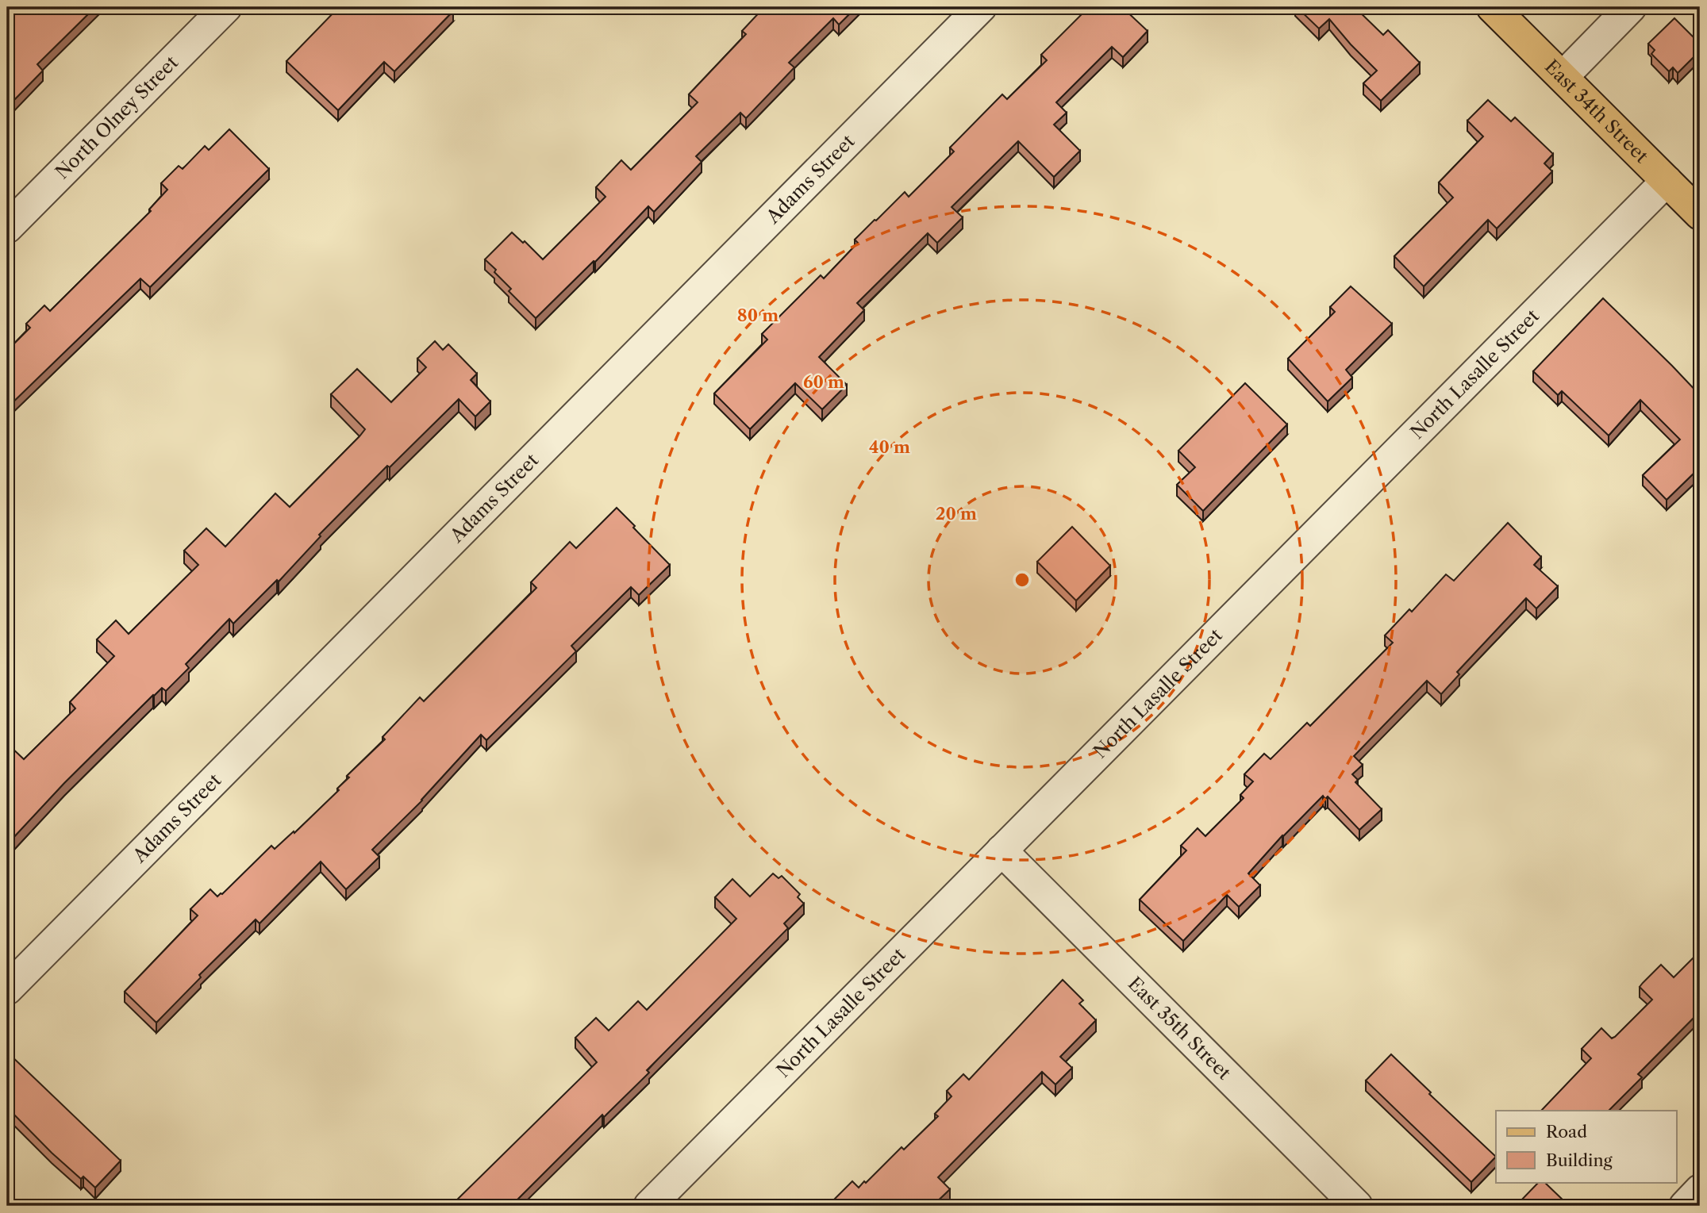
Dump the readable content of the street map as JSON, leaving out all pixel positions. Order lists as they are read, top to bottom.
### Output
{
  "streets": {
    "main road": ["East 34th Street"],
    "street": [
      "North Olney Street",
      "Adams Street",
      "North Lasalle Street",
      "East 35th Street"
    ]
  },
  "crossings": [
    ["East 34th Street", "North Lasalle Street"],
    ["North Lasalle Street", "East 35th Street"]
  ],
  "legend": ["Road", "Building"],
  "rings": [
    "80 m",
    "60 m",
    "40 m",
    "20 m"
  ]
}
